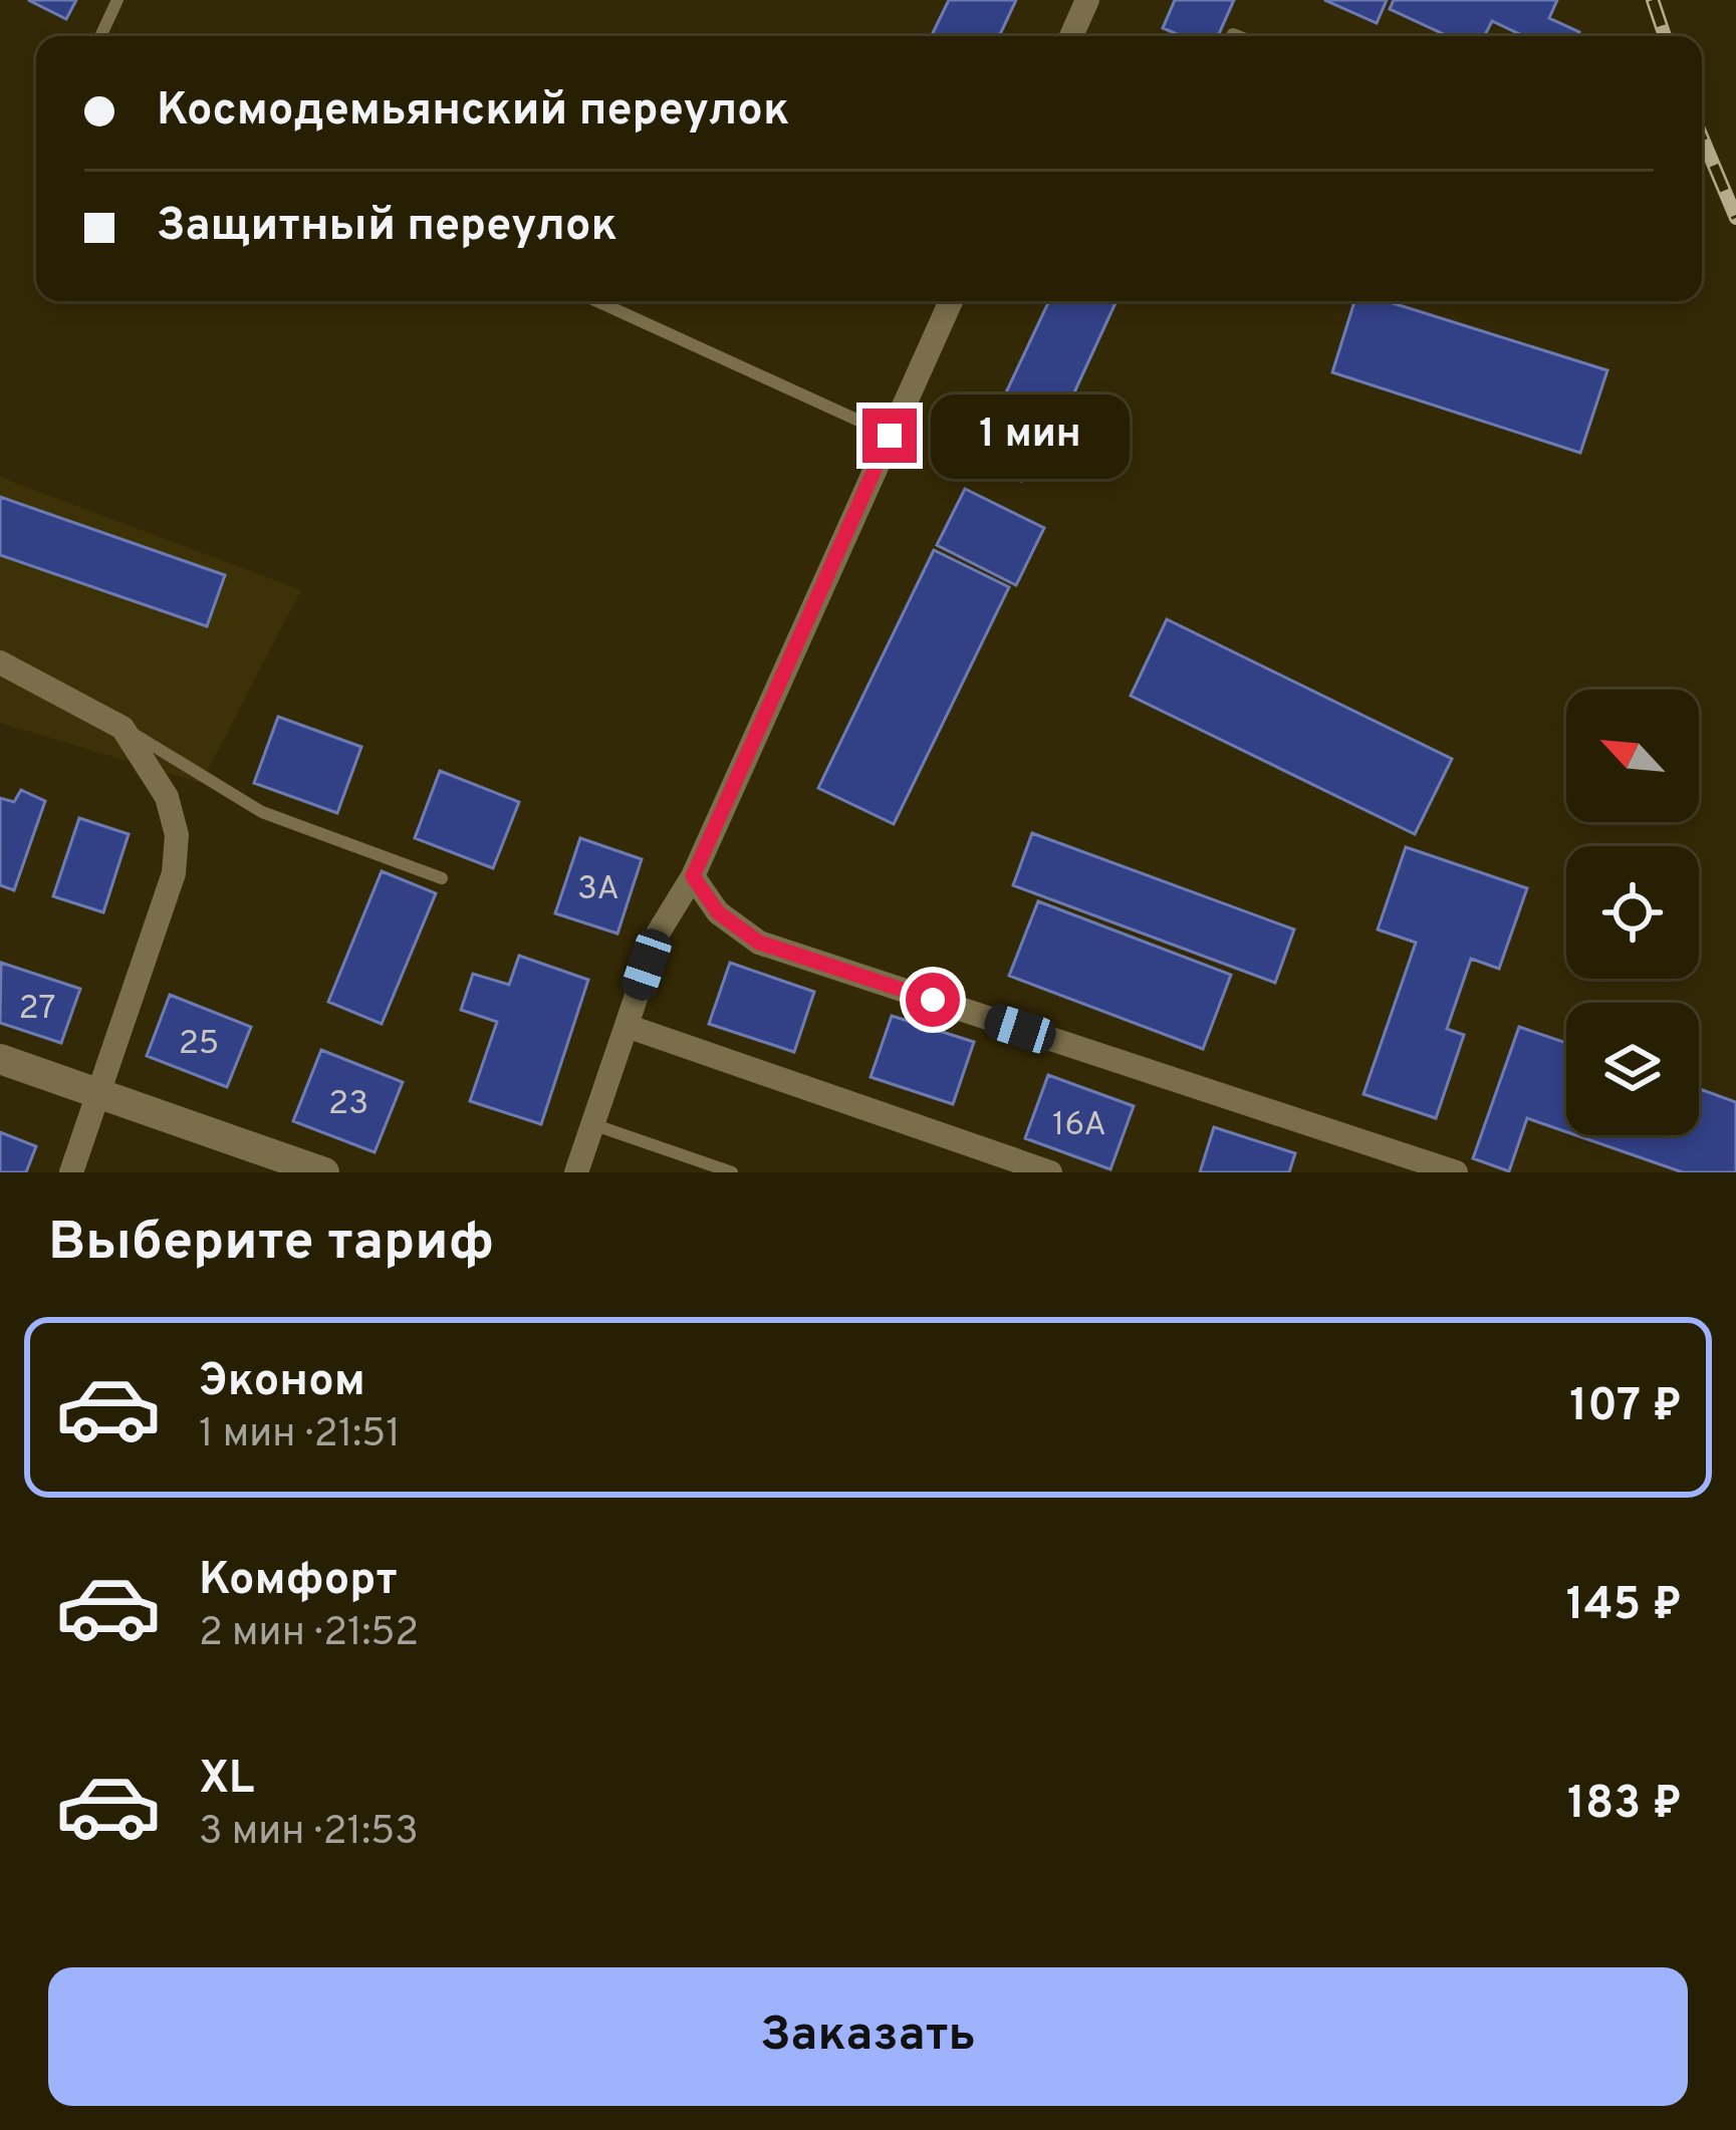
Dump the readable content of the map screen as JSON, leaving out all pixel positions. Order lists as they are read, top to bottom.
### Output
{
  "house_numbers": [
    "3А",
    "27",
    "25",
    "23",
    "16А"
  ],
  "north": "top left",
  "page": {
    "banner": ["Космодемьянский переулок", "Защитный переулок"],
    "bubble": "1 мин",
    "heading": "Выберите тариф",
    "list": [
      {
        "name": "Эконом",
        "note": "1 мин · 21:51",
        "value": "107 ₽"
      },
      {
        "name": "Комфорт",
        "note": "2 мин · 21:52",
        "value": "145 ₽"
      },
      {
        "name": "XL",
        "note": "3 мин · 21:53",
        "value": "183 ₽"
      }
    ],
    "buttons": "Заказать"
  }
}
